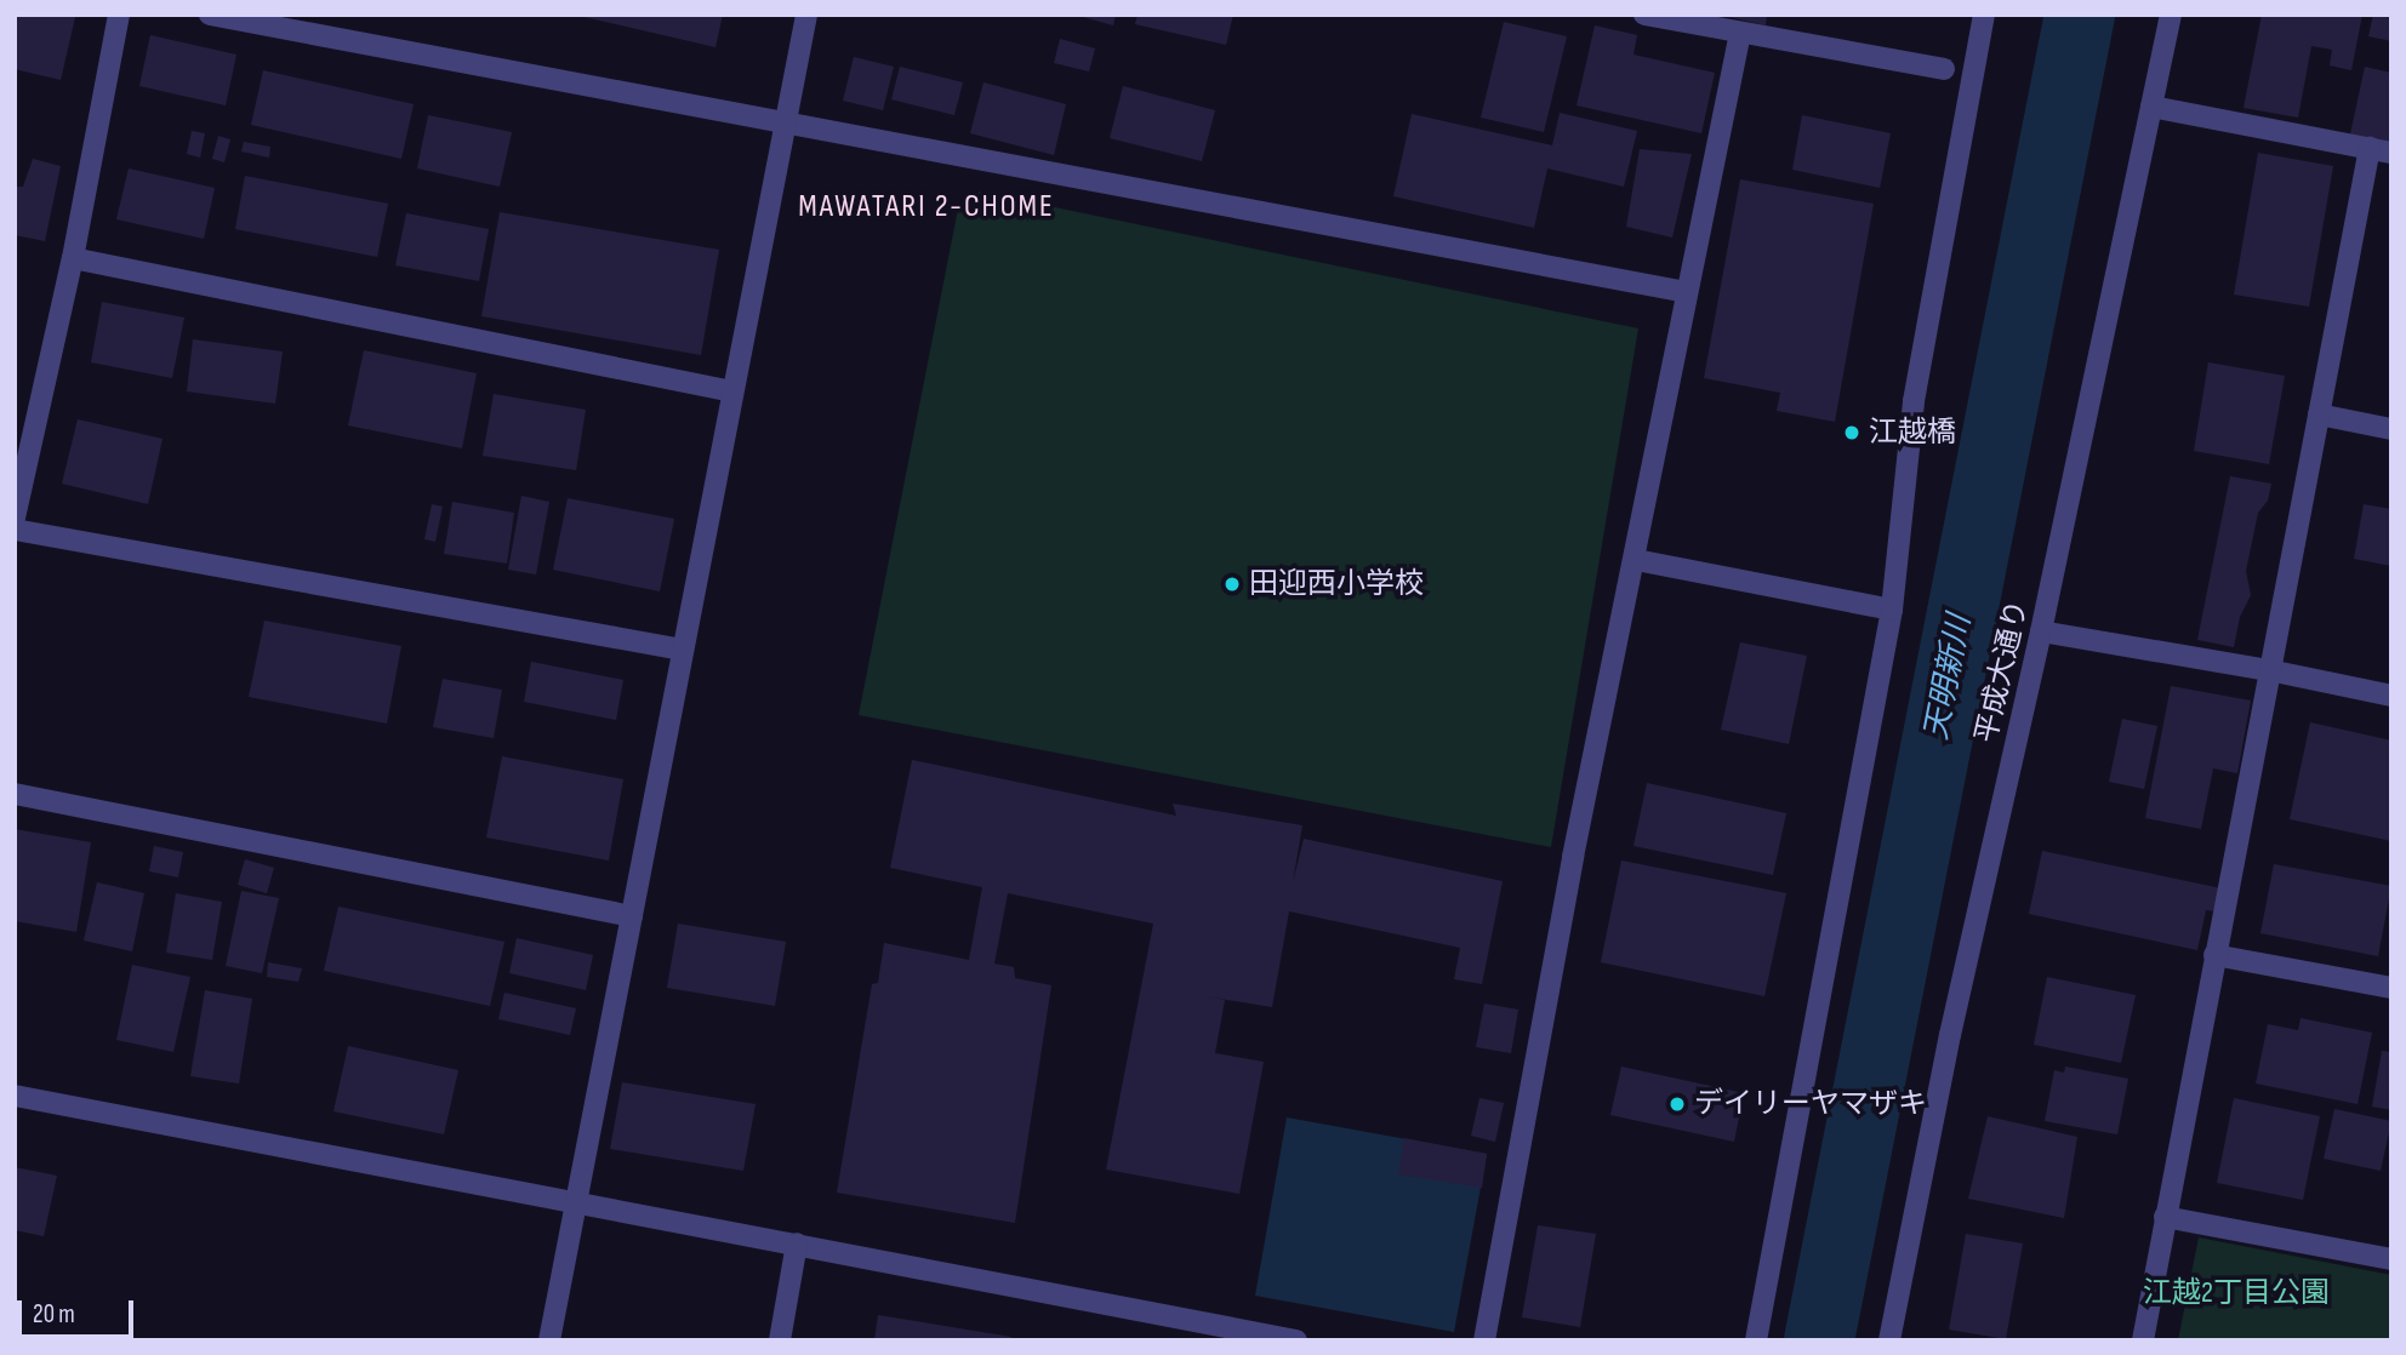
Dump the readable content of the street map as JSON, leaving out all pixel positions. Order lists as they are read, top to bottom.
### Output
{
  "streets": {
    "street": ["平成大通り"]
  },
  "districts": ["MAWATARI 2-CHOME"],
  "water": ["天明新川"],
  "parks": ["江越2丁目公園"],
  "places": ["江越橋", "田迎西小学校", "デイリーヤマザキ"],
  "scale_bar": "20 m"
}
